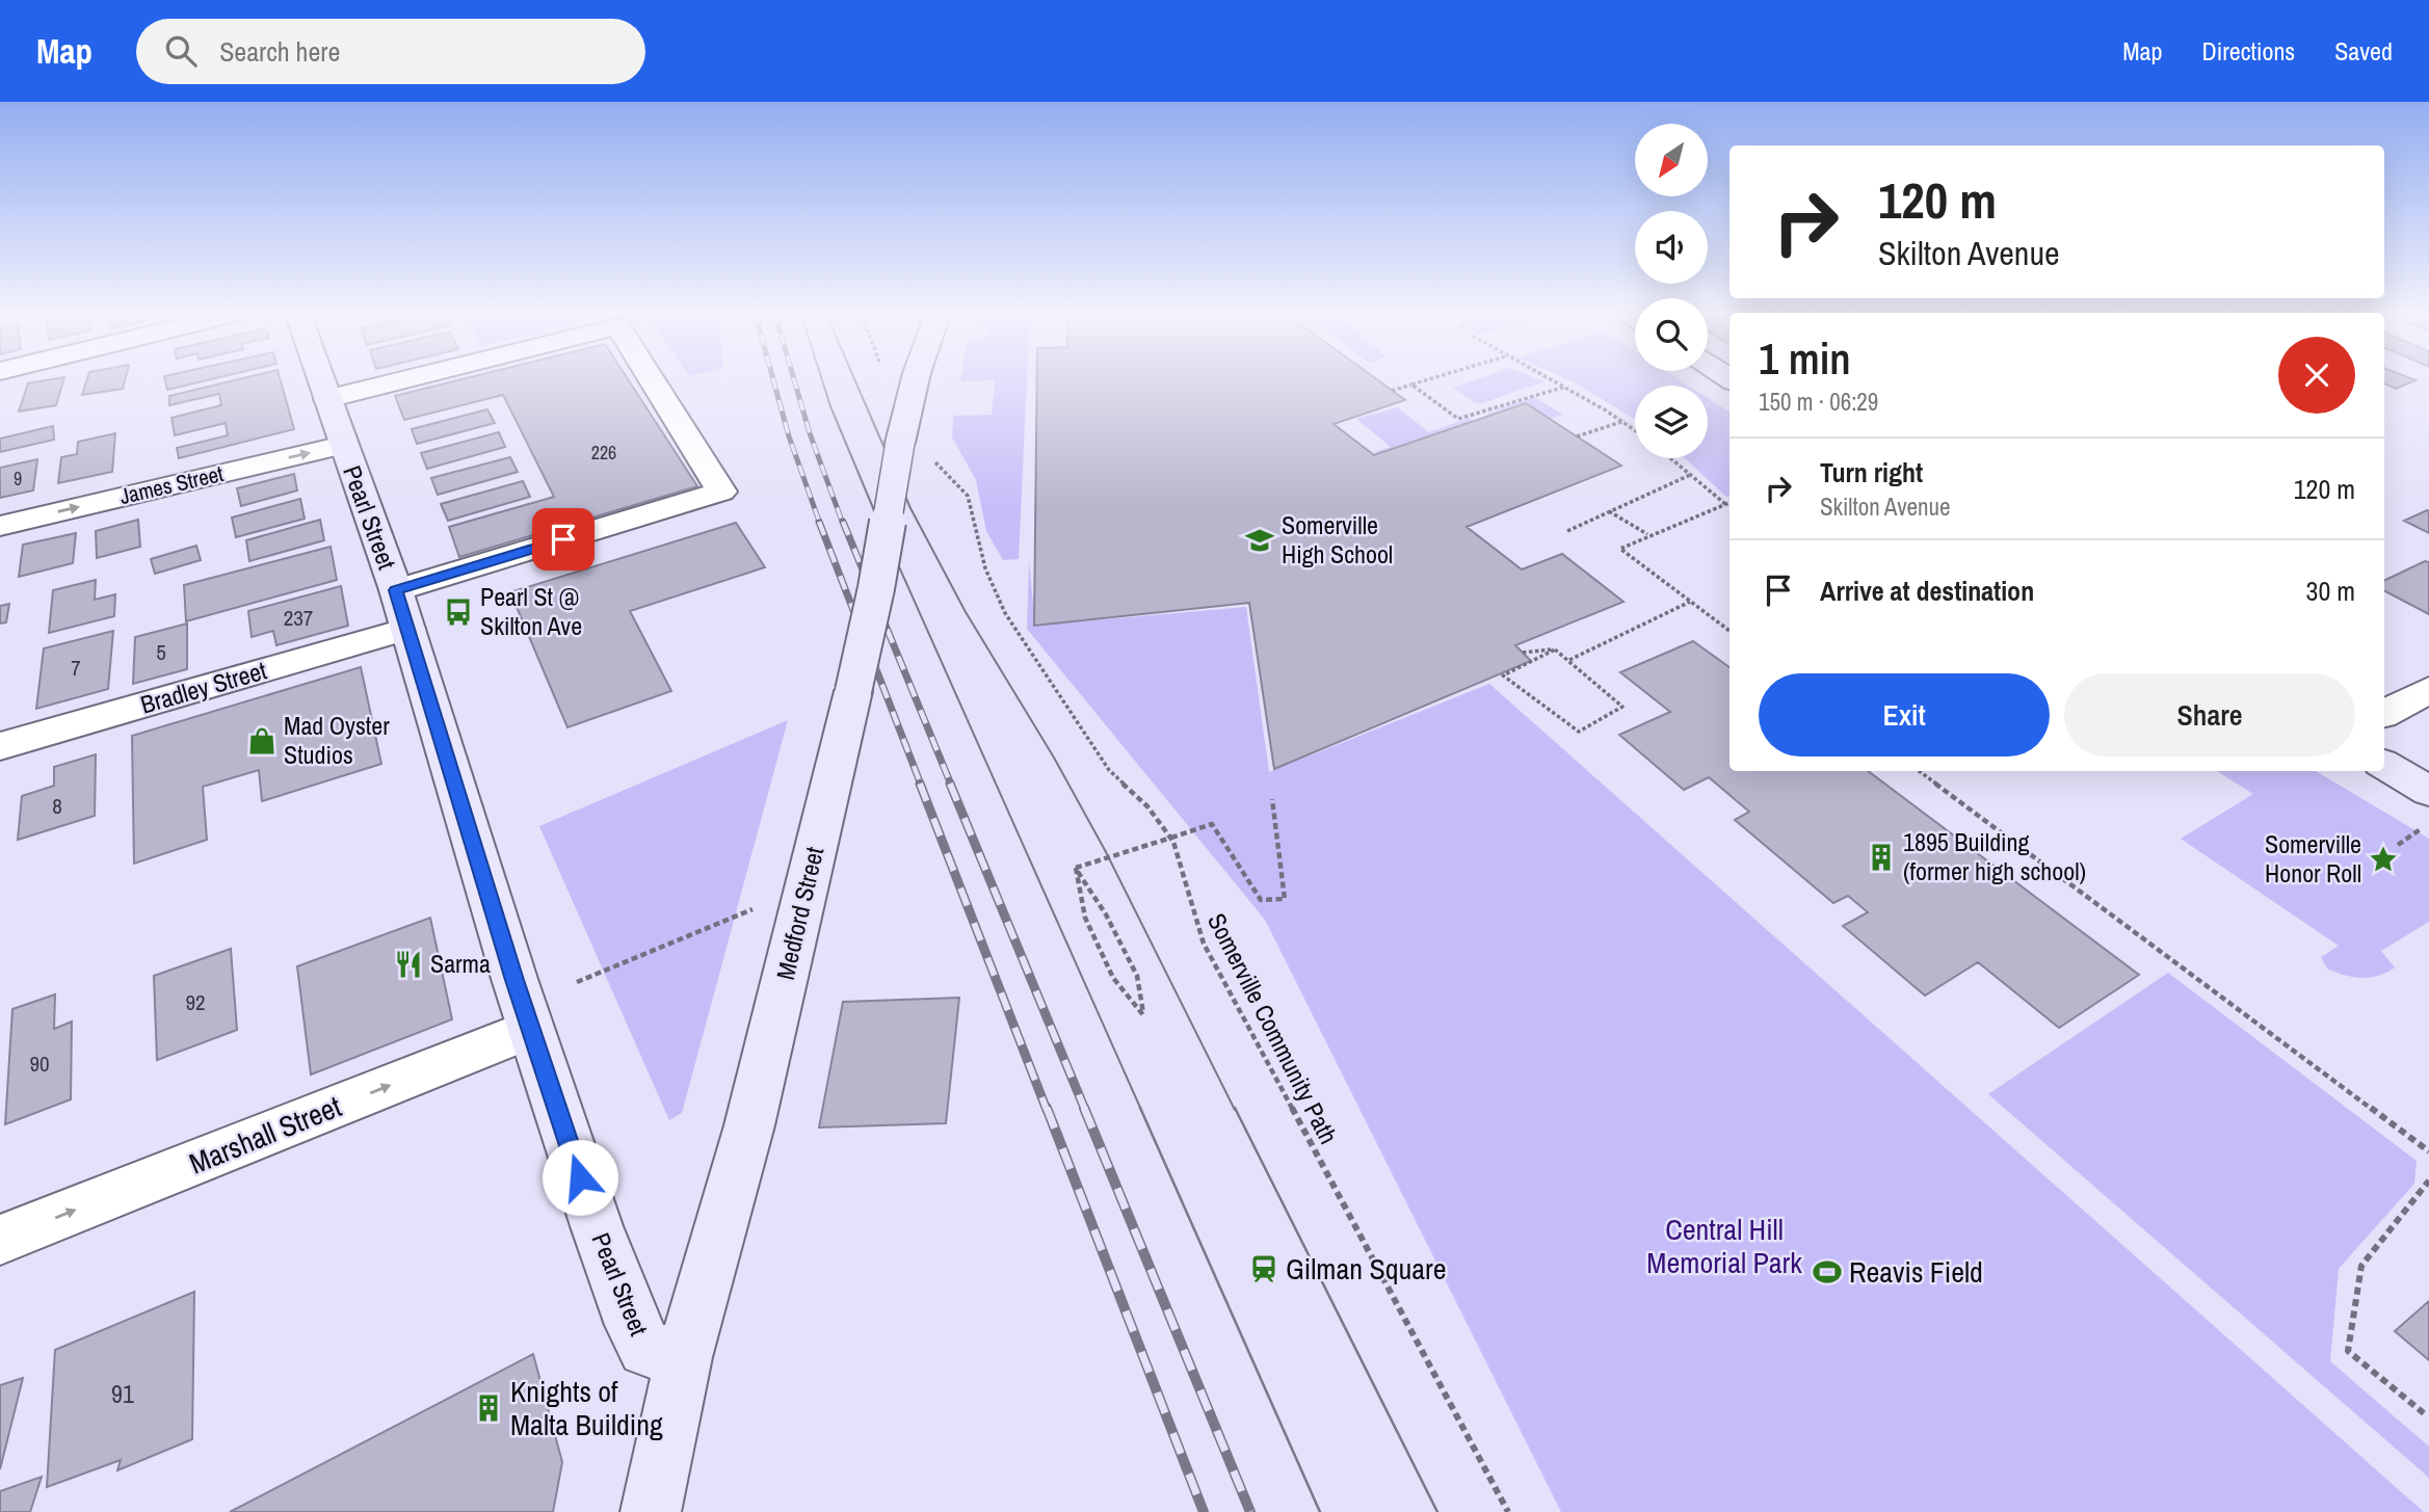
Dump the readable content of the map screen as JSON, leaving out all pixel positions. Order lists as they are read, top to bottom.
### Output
{
  "streets": {
    "street": [
      "James Street",
      "Pearl Street",
      "Bradley Street",
      "Medford Street",
      "Marshall Street"
    ],
    "path": ["Somerville Community Path"]
  },
  "crossings": [
    ["James Street", "Pearl Street"],
    ["Pearl Street", "Bradley Street"],
    ["Pearl Street", "Medford Street"],
    ["Pearl Street", "Marshall Street"]
  ],
  "one_way": ["James Street", "Marshall Street"],
  "parks": ["Central Hill Memorial Park"],
  "places": {
    "school or university": ["Somerville High School"],
    "bus stop": ["Pearl St @ Skilton Ave"],
    "shop": ["Mad Oyster Studios"],
    "building": ["1895 Building (former high school)", "Knights of Malta Building"],
    "place": ["Somerville Honor Roll"],
    "restaurant": ["Sarma"],
    "station": ["Gilman Square"],
    "sports": ["Reavis Field"]
  },
  "house_numbers": [
    "226",
    "9",
    "237",
    "5",
    "7",
    "8",
    "92",
    "90",
    "91"
  ],
  "north": "bottom left",
  "page": {
    "header": "Map",
    "search": "Search here",
    "nav": ["Map", "Directions", "Saved"],
    "turn": ["120 m", "Skilton Avenue"],
    "heading": ["1 min", "150 m · 06:29"],
    "list": [
      {
        "name": "Turn right",
        "note": "Skilton Avenue",
        "value": "120 m"
      },
      {
        "name": "Arrive at destination",
        "value": "30 m"
      }
    ],
    "buttons": ["Exit", "Share"]
  }
}
